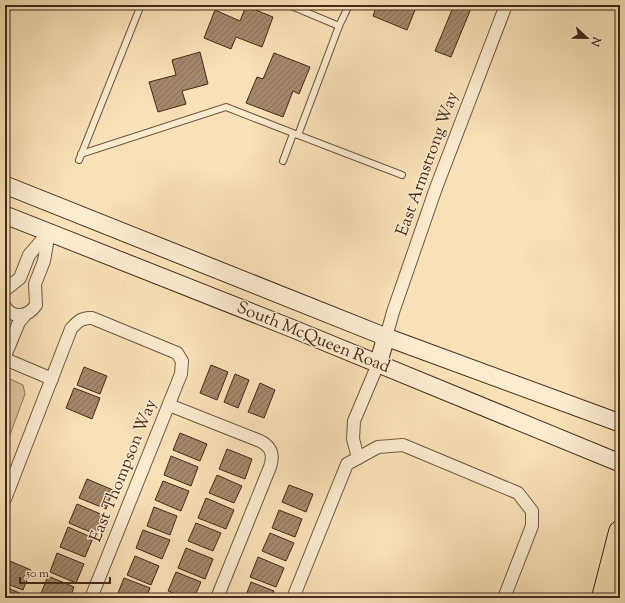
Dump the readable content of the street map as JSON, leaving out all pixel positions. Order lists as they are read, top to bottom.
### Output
{
  "streets": {
    "main road": ["South McQueen Road"],
    "street": ["East Armstrong Way", "East Thompson Way"]
  },
  "crossings": [
    ["East Armstrong Way", "South McQueen Road"]
  ],
  "scale_bar": "50 m",
  "north": "right"
}
